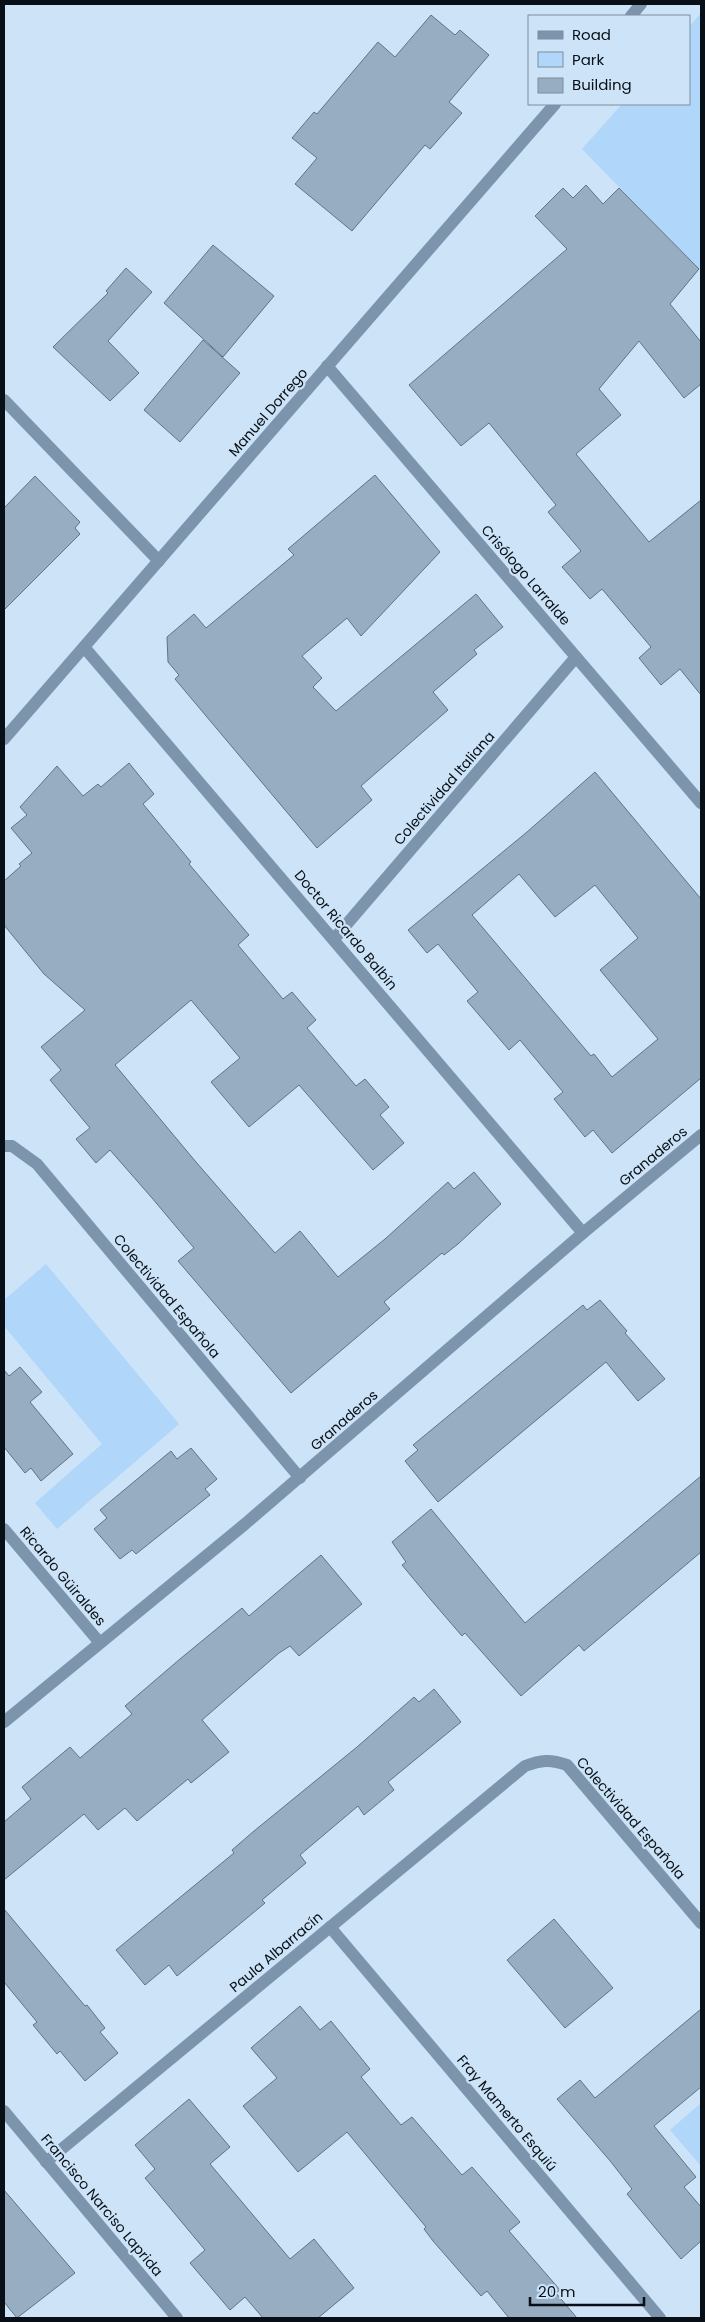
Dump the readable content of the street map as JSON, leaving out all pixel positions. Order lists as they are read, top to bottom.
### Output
{
  "streets": {
    "street": [
      "Manuel Dorrego",
      "Crisólogo Larralde",
      "Colectividad Italiana",
      "Doctor Ricardo Balbín",
      "Granaderos",
      "Colectividad Española",
      "Ricardo Güiraldes",
      "Paula Albarracín",
      "Fray Mamerto Esquiú",
      "Francisco Narciso Laprida"
    ]
  },
  "crossings": [
    ["Manuel Dorrego", "Crisólogo Larralde"],
    ["Manuel Dorrego", "Doctor Ricardo Balbín"],
    ["Crisólogo Larralde", "Colectividad Italiana"],
    ["Colectividad Italiana", "Doctor Ricardo Balbín"],
    ["Doctor Ricardo Balbín", "Granaderos"],
    ["Granaderos", "Colectividad Española"],
    ["Granaderos", "Ricardo Güiraldes"],
    ["Colectividad Española", "Paula Albarracín"],
    ["Paula Albarracín", "Fray Mamerto Esquiú"],
    ["Paula Albarracín", "Francisco Narciso Laprida"]
  ],
  "legend": ["Road", "Park", "Building"],
  "scale_bar": "20 m"
}
